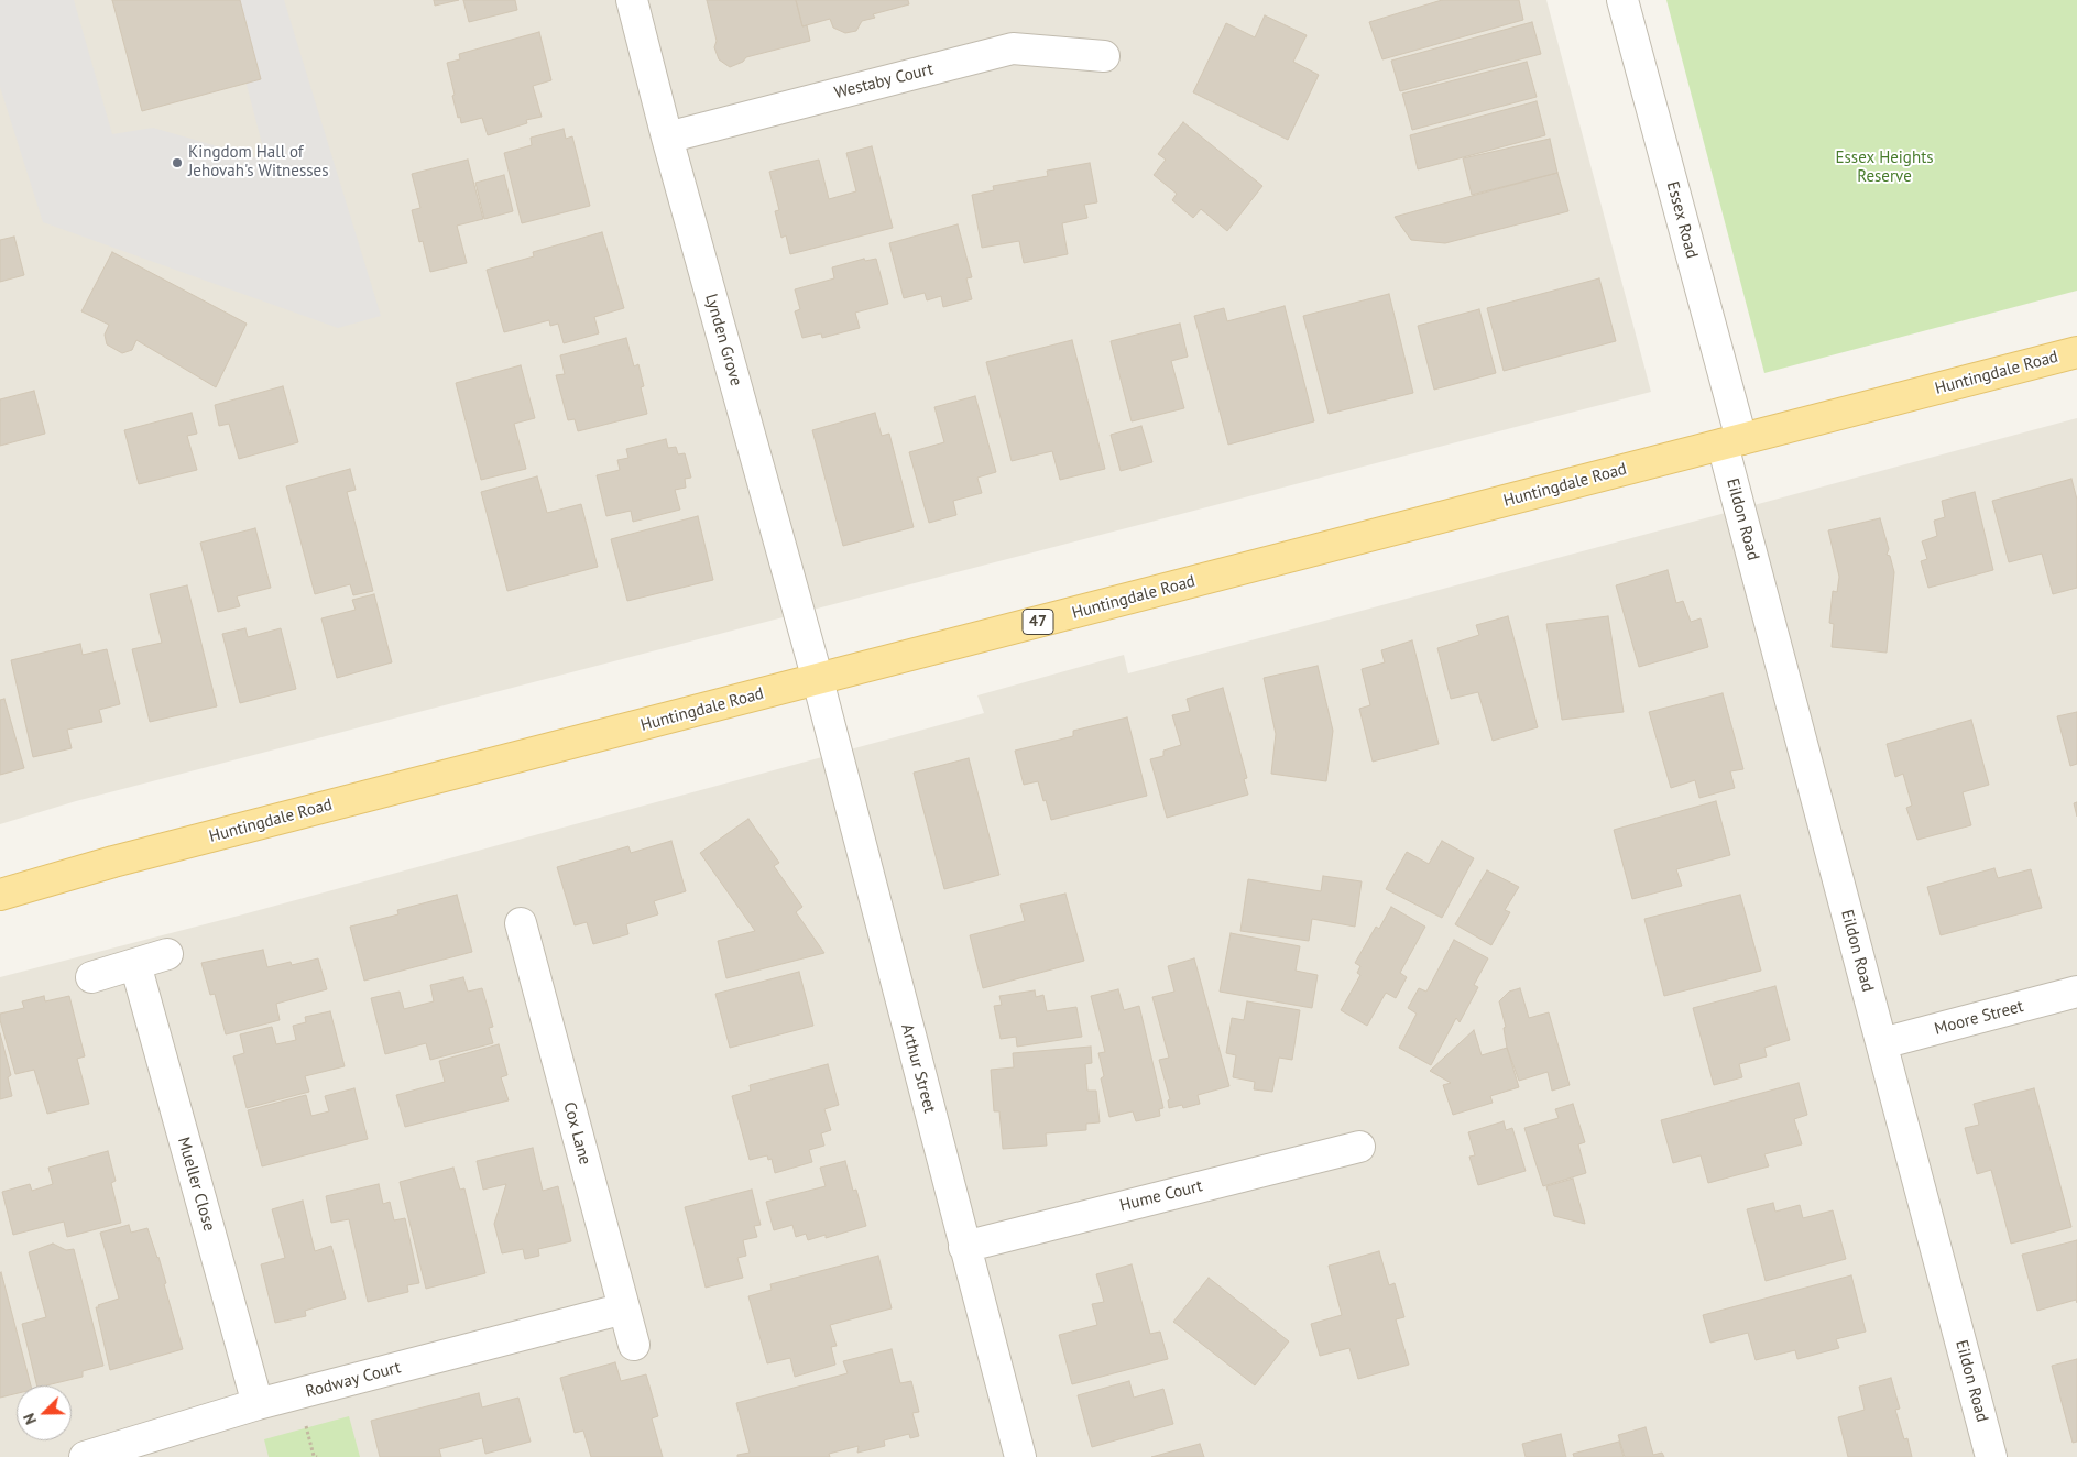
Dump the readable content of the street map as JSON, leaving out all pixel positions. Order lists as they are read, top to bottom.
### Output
{
  "streets": {
    "main road": ["Huntingdale Road", "47"],
    "street": [
      "Westaby Court",
      "Essex Road",
      "Lynden Grove",
      "Eildon Road",
      "Moore Street",
      "Arthur Street",
      "Cox Lane",
      "Mueller Close",
      "Hume Court",
      "Rodway Court"
    ]
  },
  "crossings": [
    ["Westaby Court", "Lynden Grove"],
    ["Essex Road", "Huntingdale Road"],
    ["Essex Road", "Eildon Road"],
    ["Lynden Grove", "Huntingdale Road"],
    ["Lynden Grove", "Arthur Street"],
    ["Huntingdale Road", "Eildon Road"],
    ["Huntingdale Road", "Arthur Street"],
    ["Eildon Road", "Moore Street"],
    ["Arthur Street", "Hume Court"],
    ["Cox Lane", "Rodway Court"],
    ["Mueller Close", "Rodway Court"]
  ],
  "parks": ["Essex Heights Reserve"],
  "places": ["Kingdom Hall of Jehovah's Witnesses"],
  "north": "bottom left"
}
